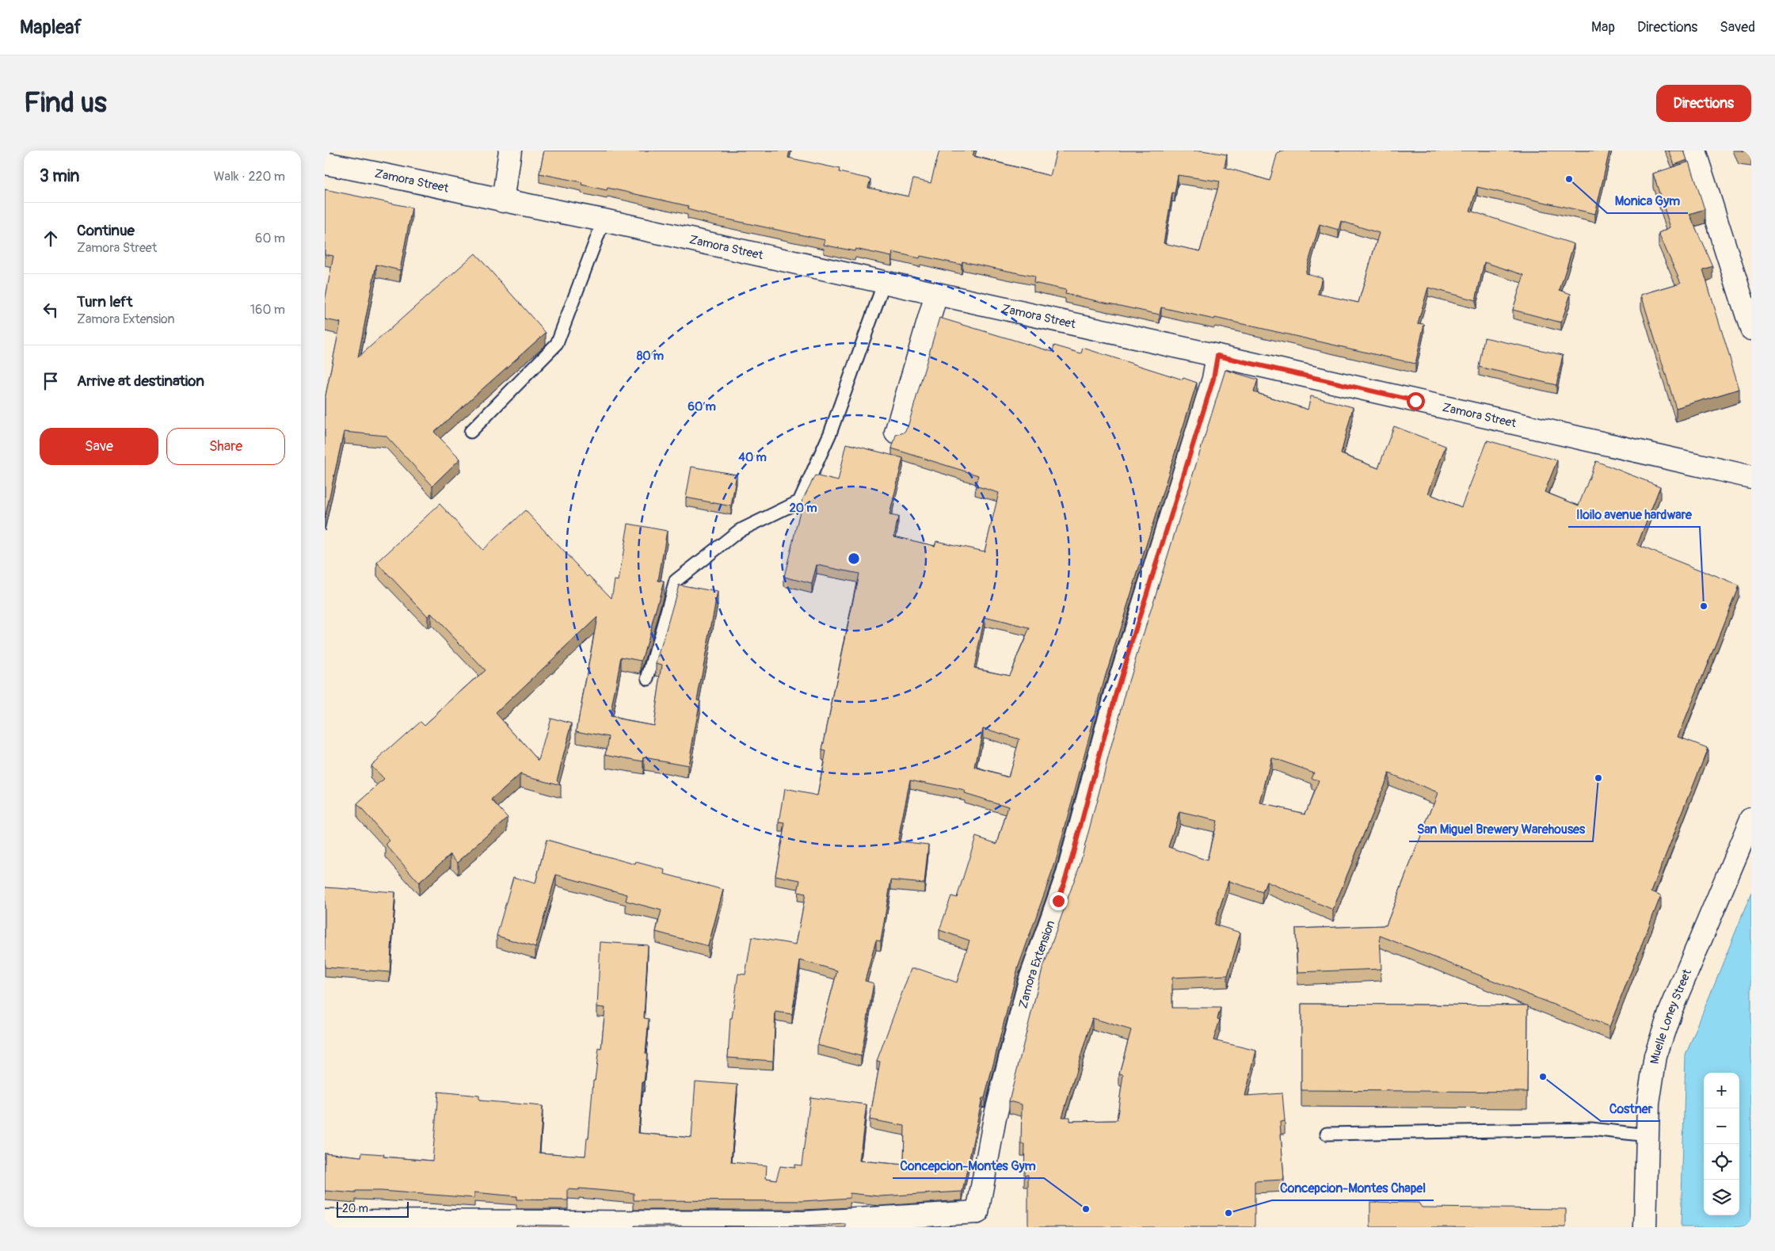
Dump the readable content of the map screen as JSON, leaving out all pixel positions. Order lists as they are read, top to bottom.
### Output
{
  "streets": {
    "street": ["Zamora Street", "Zamora Extension", "Muelle Loney Street"]
  },
  "crossings": [
    ["Zamora Street", "Zamora Extension"]
  ],
  "places": [
    "Monica Gym",
    "Iloilo avenue hardware",
    "San Miguel Brewery Warehouses",
    "Costner",
    "Concepcion-Montes Gym",
    "Concepcion-Montes Chapel"
  ],
  "scale_bar": "20 m",
  "page": {
    "header": "Mapleaf",
    "nav": ["Map", "Directions", "Saved"],
    "buttons": [
      "Directions",
      ["Save", "Share"]
    ],
    "title": "Find us",
    "heading": ["3 min", "Walk · 220 m"],
    "list": [
      ["Continue", "Zamora Street", "60 m"],
      ["Turn left", "Zamora Extension", "160 m"],
      "Arrive at destination"
    ],
    "map_buttons": ["+", "−"],
    "scale": "20 m"
  },
  "rings": [
    "80 m",
    "60 m",
    "40 m",
    "20 m"
  ]
}
